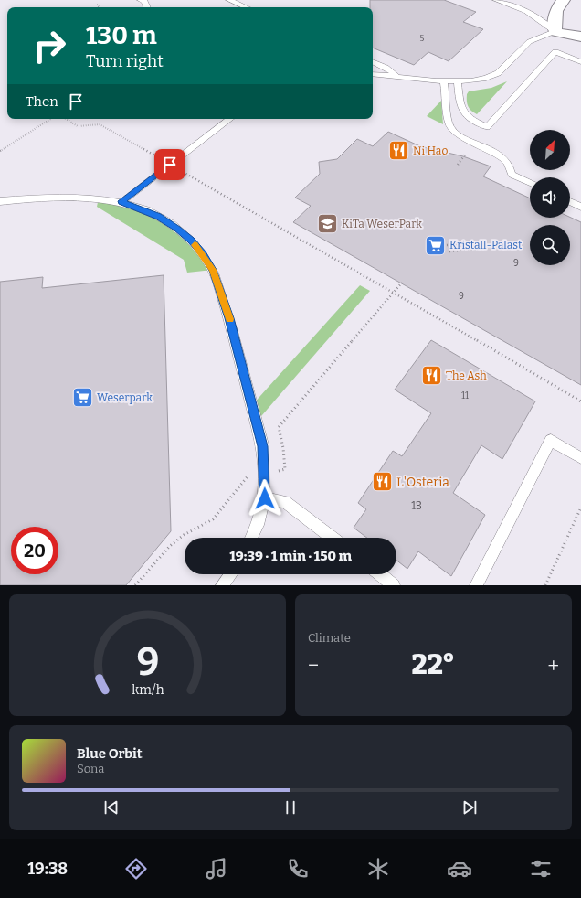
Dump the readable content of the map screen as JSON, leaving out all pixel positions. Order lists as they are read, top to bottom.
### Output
{
  "places": {
    "restaurant": ["Ni Hao", "The Ash", "L'Osteria"],
    "school or university": ["KiTa WeserPark"],
    "supermarket": ["Kristall-Palast", "Weserpark"]
  },
  "house_numbers": [
    "5",
    "9",
    "9",
    "11",
    "13"
  ],
  "north": "top right",
  "page": {
    "turn": ["130 m", "Turn right"],
    "then": "Then",
    "limit": "20",
    "trip": "19:39 · 1 min · 150 m",
    "tile": "Climate",
    "heat": ["−", "22°", "+"],
    "song": ["Blue Orbit", "Sona"],
    "tabs": "19:38",
    "gauge": ["9", "km/h"]
  }
}
